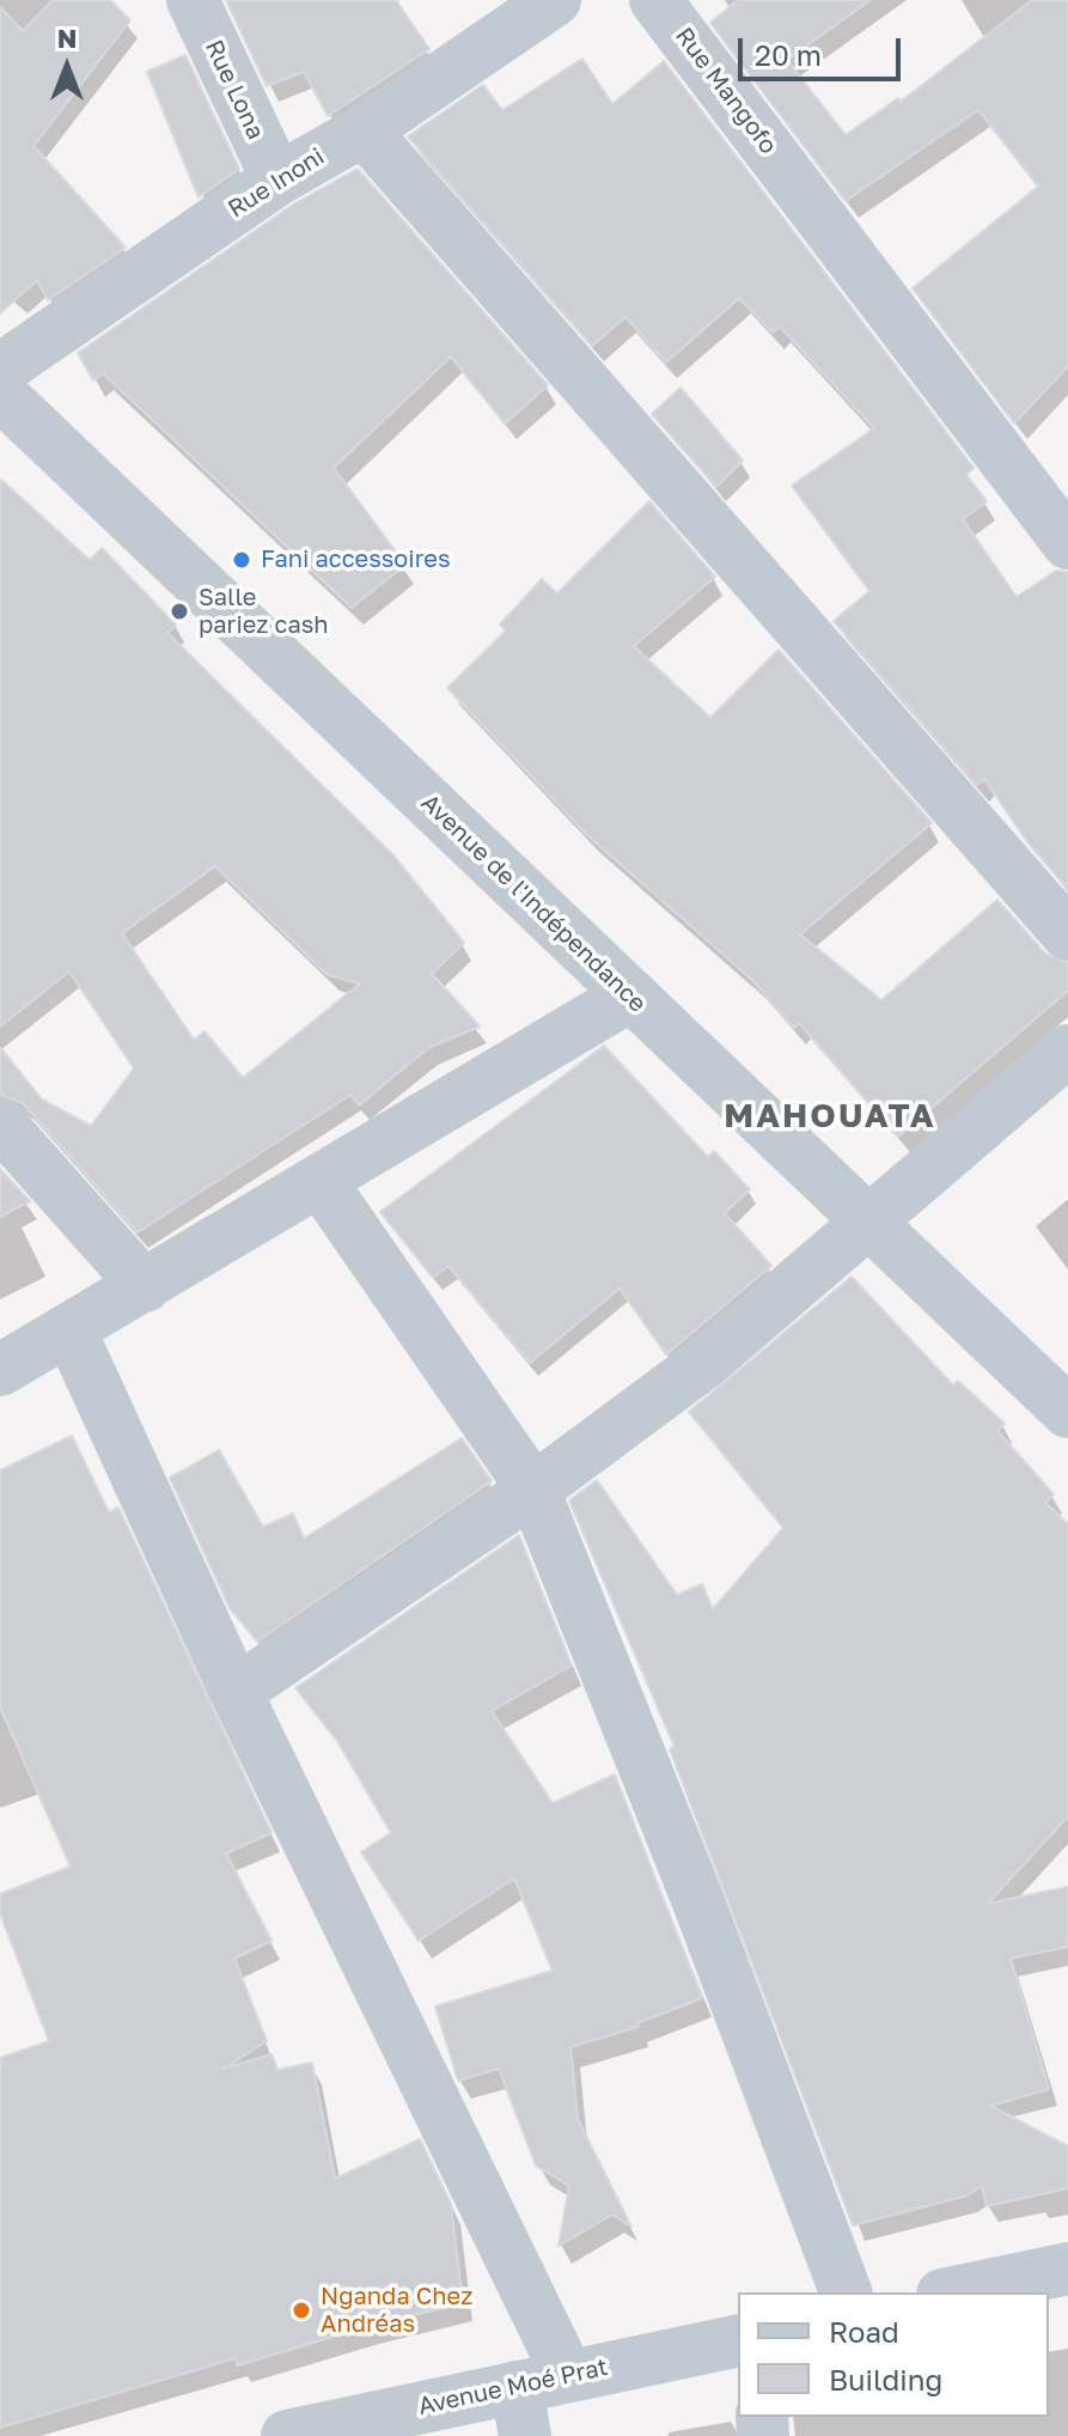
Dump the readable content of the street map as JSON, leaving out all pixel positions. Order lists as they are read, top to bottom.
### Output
{
  "streets": {
    "street": [
      "Rue Lona",
      "Rue Mangofo",
      "Rue Inoni",
      "Avenue de l'Indépendance",
      "Avenue Moé Prat"
    ]
  },
  "crossings": [
    ["Rue Lona", "Rue Inoni"]
  ],
  "districts": ["MAHOUATA"],
  "places": ["Fani accessoires", "Salle pariez cash", "Nganda Chez Andréas"],
  "legend": ["Road", "Building"],
  "scale_bar": "20 m",
  "north": "top"
}
